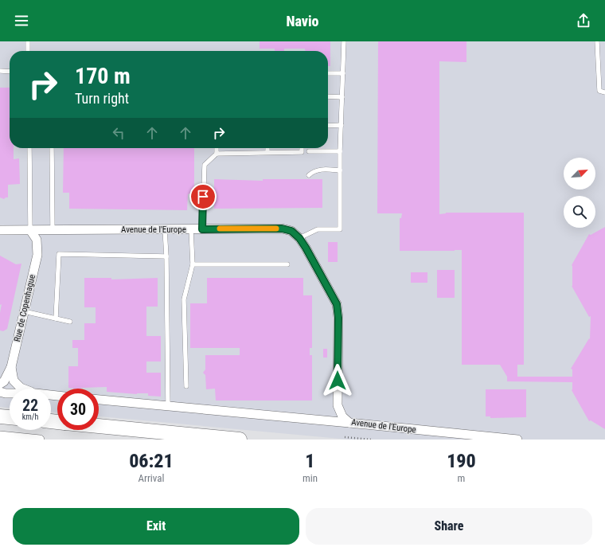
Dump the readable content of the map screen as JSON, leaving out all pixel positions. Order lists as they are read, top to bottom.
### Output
{
  "streets": {
    "street": ["Avenue de l'Europe", "Rue de Copenhague"]
  },
  "crossings": [
    ["Avenue de l'Europe", "Rue de Copenhague"]
  ],
  "north": "top right",
  "page": {
    "header": "Navio",
    "turn": ["170 m", "Turn right"],
    "speed": "22 km/h",
    "limit": "30",
    "eta": [
      "06:21",
      "Arrival",
      "1",
      "min",
      "190",
      "m"
    ],
    "buttons": ["Exit", "Share"]
  }
}
